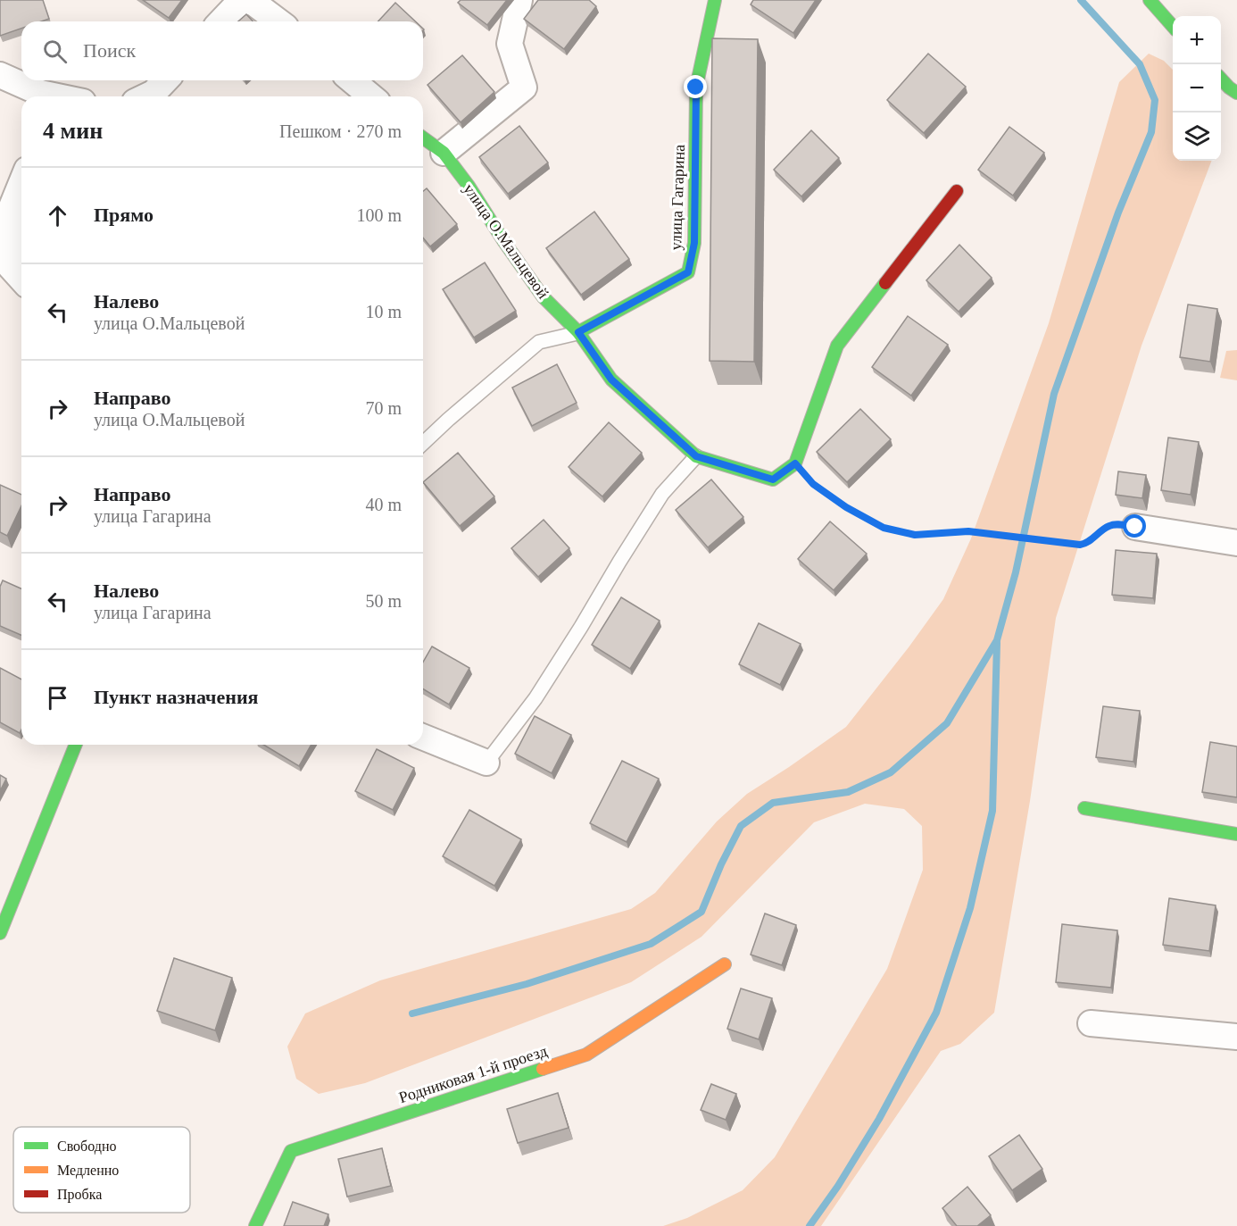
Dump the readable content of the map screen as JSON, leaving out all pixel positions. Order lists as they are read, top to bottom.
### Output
{
  "streets": {
    "street": ["улица Гагарина", "улица О.Мальцевой", "Родниковая 1-й проезд"]
  },
  "crossings": [
    ["улица Гагарина", "улица О.Мальцевой"]
  ],
  "legend": ["Свободно", "Медленно", "Пробка"],
  "page": {
    "map_buttons": ["+", "−"],
    "search": "Поиск",
    "heading": ["4 мин", "Пешком · 270 m"],
    "list": [
      ["Прямо", "100 m"],
      ["Налево", "улица О.Мальцевой", "10 m"],
      ["Направо", "улица О.Мальцевой", "70 m"],
      ["Направо", "улица Гагарина", "40 m"],
      ["Налево", "улица Гагарина", "50 m"],
      "Пункт назначения"
    ]
  }
}
